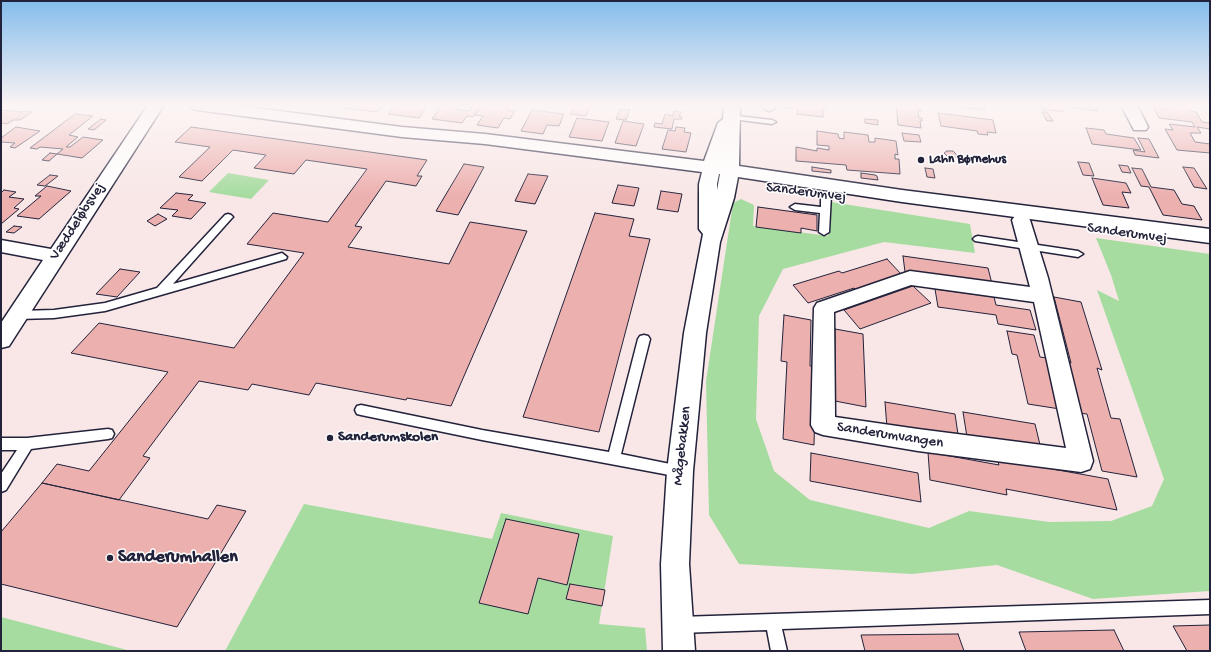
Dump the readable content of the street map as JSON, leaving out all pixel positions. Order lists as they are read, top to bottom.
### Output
{
  "streets": {
    "street": [
      "Sanderumvej",
      "Væddeløbsvej",
      "Sanderumvangen",
      "Mågebakken"
    ]
  },
  "crossings": [
    ["Sanderumvej", "Sanderumvangen"],
    ["Sanderumvej", "Mågebakken"]
  ],
  "places": ["Lahn Børnehus", "Sanderumskolen", "Sanderumhallen"]
}
